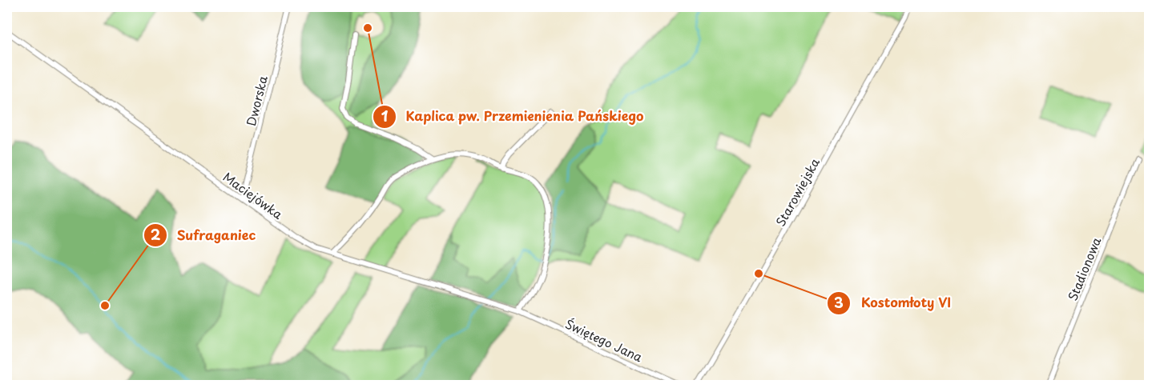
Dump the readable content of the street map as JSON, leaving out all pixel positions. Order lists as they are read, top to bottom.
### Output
{
  "streets": {
    "street": [
      "Dworska",
      "Starowiejska",
      "Maciejówka",
      "Stadionowa",
      "Świętego Jana"
    ]
  },
  "crossings": [
    ["Dworska", "Maciejówka"],
    ["Maciejówka", "Świętego Jana"]
  ],
  "places": ["Kaplica pw. Przemienienia Pańskiego", "Kostomłoty VI", "Sufraganiec"]
}
